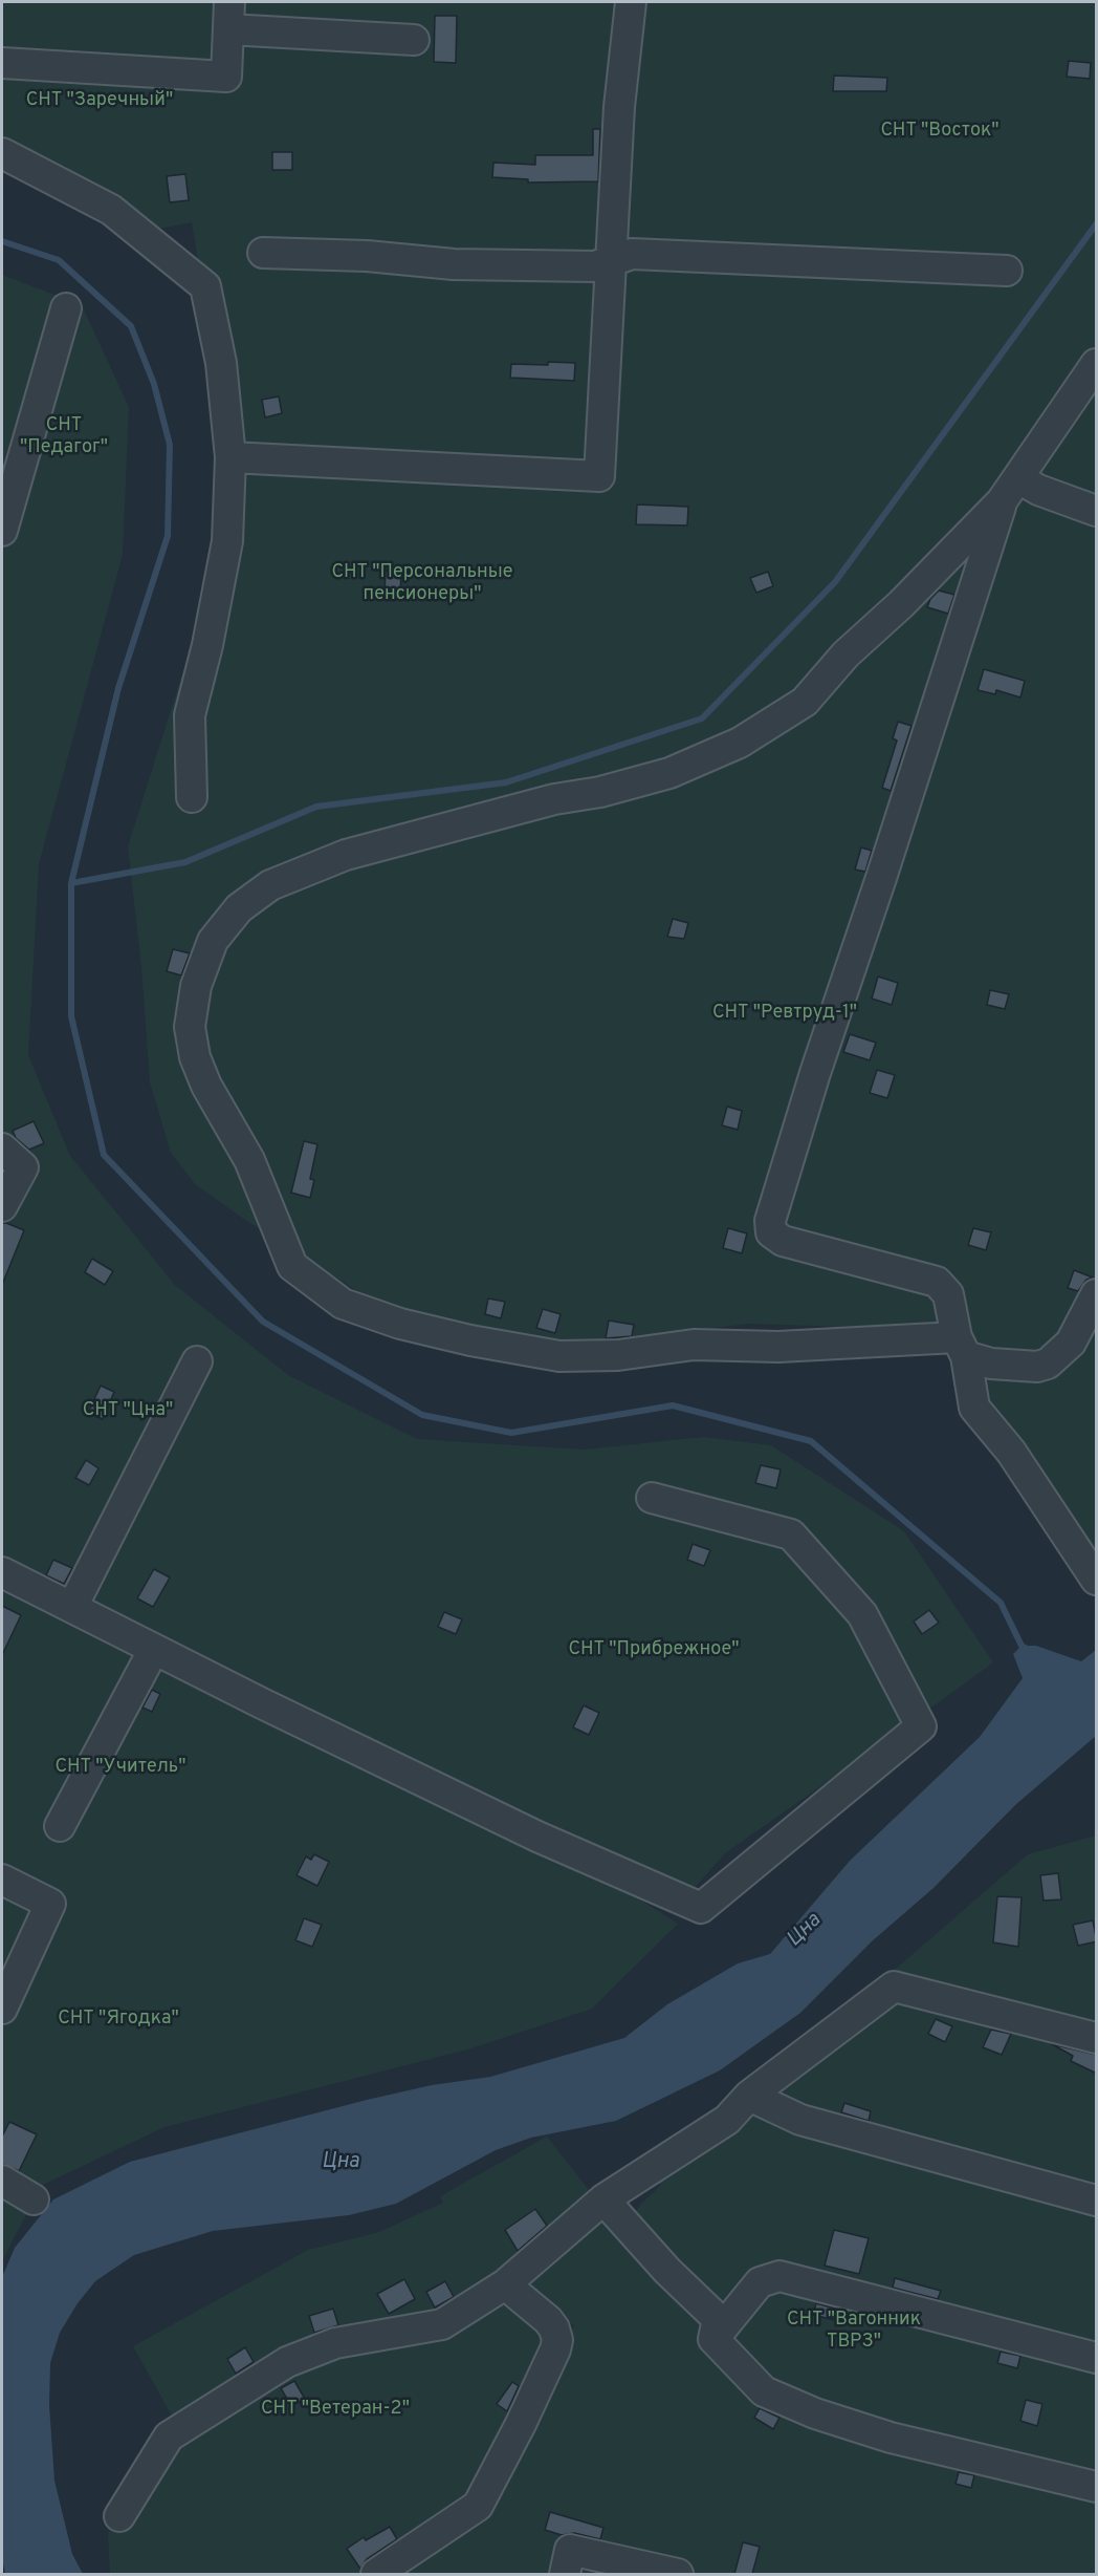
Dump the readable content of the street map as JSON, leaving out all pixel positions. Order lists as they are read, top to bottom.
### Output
{
  "water": ["Цна"],
  "parks": [
    "СНТ \"Заречный\"",
    "СНТ \"Восток\"",
    "СНТ \"Педагог\"",
    "СНТ \"Персональные пенсионеры\"",
    "СНТ \"Ревтруд-1\"",
    "СНТ \"Цна\"",
    "СНТ \"Прибрежное\"",
    "СНТ \"Учитель\"",
    "СНТ \"Ягодка\"",
    "СНТ \"Вагонник ТВРЗ\"",
    "СНТ \"Ветеран-2\""
  ]
}
